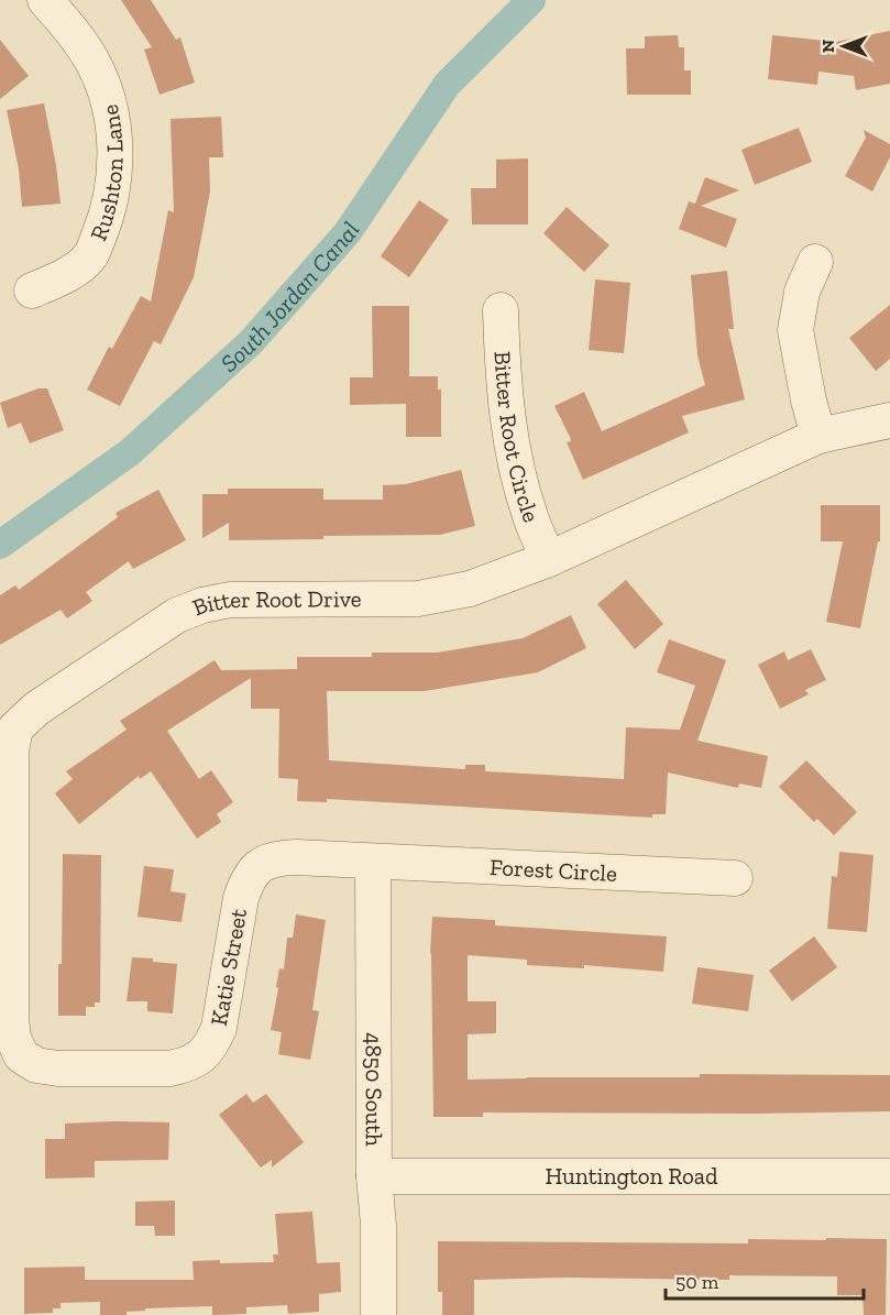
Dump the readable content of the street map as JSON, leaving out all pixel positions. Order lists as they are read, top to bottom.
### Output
{
  "streets": {
    "street": [
      "Rushton Lane",
      "Bitter Root Circle",
      "Bitter Root Drive",
      "Forest Circle",
      "Katie Street",
      "4850 South",
      "Huntington Road"
    ]
  },
  "crossings": [
    ["Bitter Root Circle", "Bitter Root Drive"],
    ["Bitter Root Drive", "Katie Street"],
    ["Forest Circle", "Katie Street"],
    ["Forest Circle", "4850 South"],
    ["Katie Street", "4850 South"],
    ["4850 South", "Huntington Road"]
  ],
  "water": ["South Jordan Canal"],
  "scale_bar": "50 m",
  "north": "left"
}
